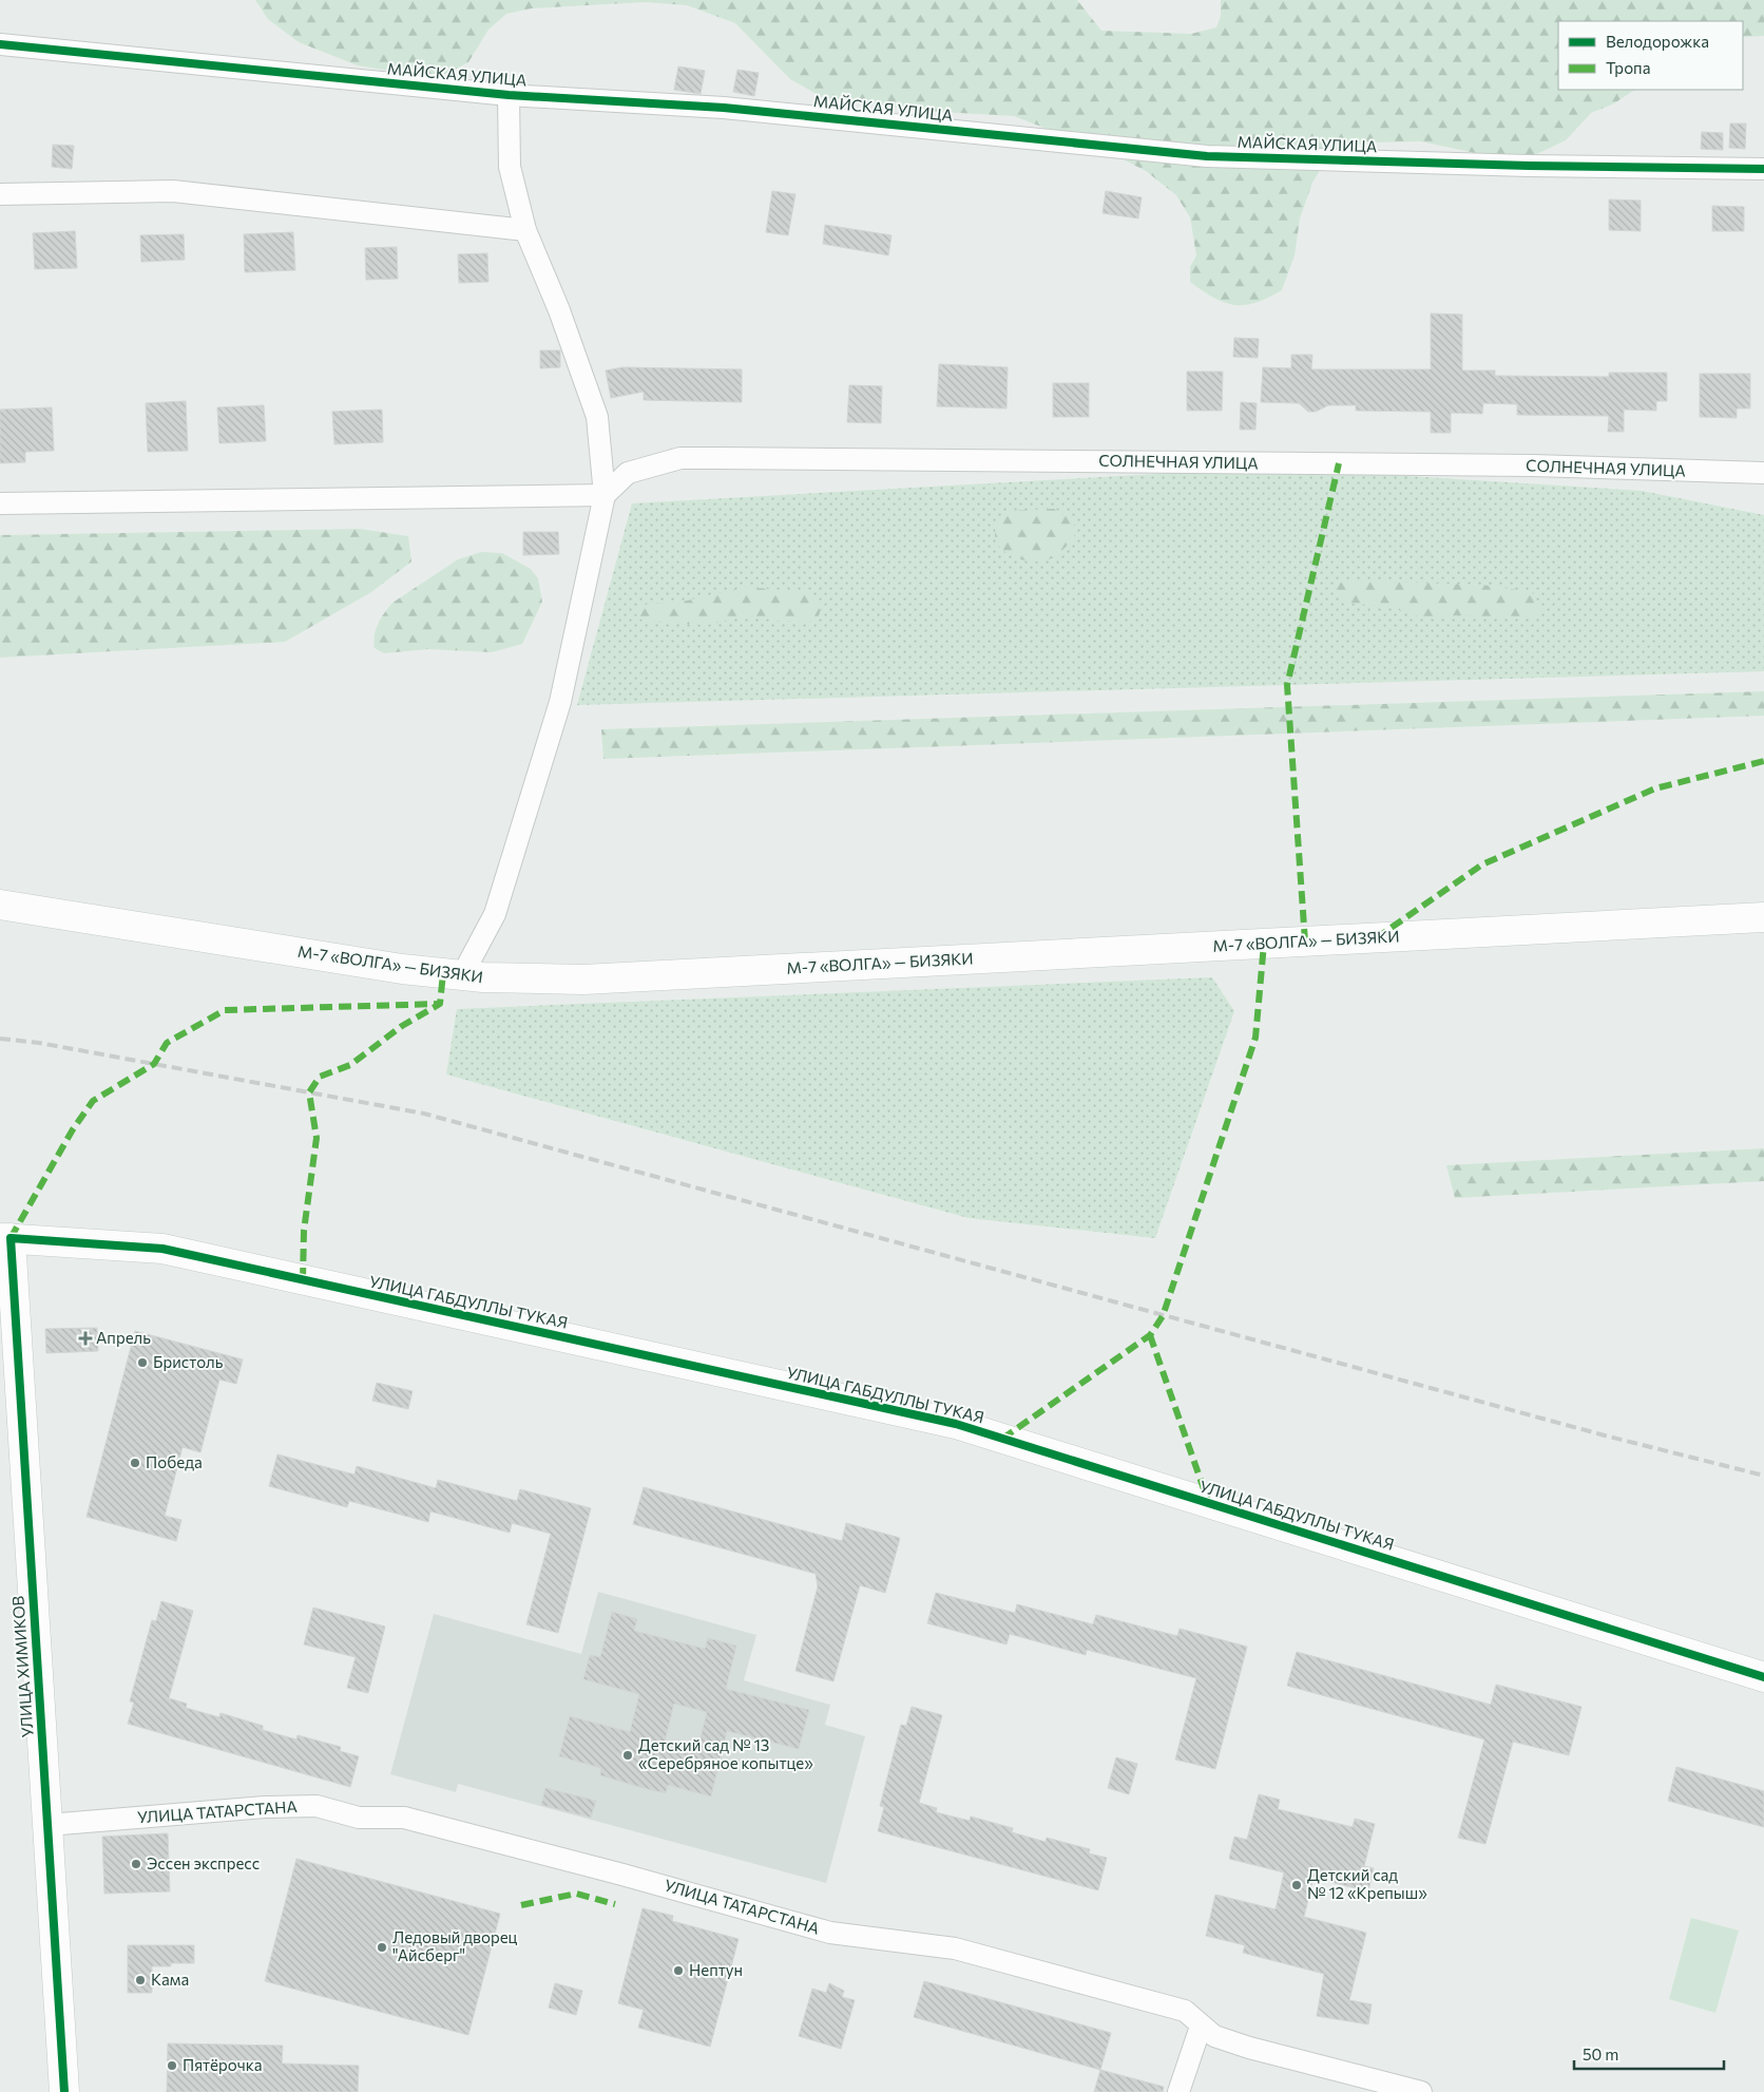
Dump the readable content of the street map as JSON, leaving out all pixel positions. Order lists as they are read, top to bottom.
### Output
{
  "streets": {
    "street": [
      "МАЙСКАЯ УЛИЦА",
      "СОЛНЕЧНАЯ УЛИЦА",
      "М-7 «ВОЛГА» — БИЗЯКИ",
      "УЛИЦА ГАБДУЛЛЫ ТУКАЯ",
      "УЛИЦА ХИМИКОВ",
      "УЛИЦА ТАТАРСТАНА"
    ]
  },
  "crossings": [
    ["УЛИЦА ГАБДУЛЛЫ ТУКАЯ", "УЛИЦА ХИМИКОВ"],
    ["УЛИЦА ХИМИКОВ", "УЛИЦА ТАТАРСТАНА"]
  ],
  "places": {
    "health": ["Апрель"],
    "other": [
      "Бристоль",
      "Победа",
      "Детский сад № 13 «Серебряное копытце»",
      "Эссен экспресс",
      "Детский сад № 12 «Крепыш»",
      "Ледовый дворец \"Айсберг\"",
      "Нептун",
      "Кама",
      "Пятёрочка"
    ]
  },
  "legend": ["Велодорожка", "Тропа"],
  "scale_bar": "50 m"
}
